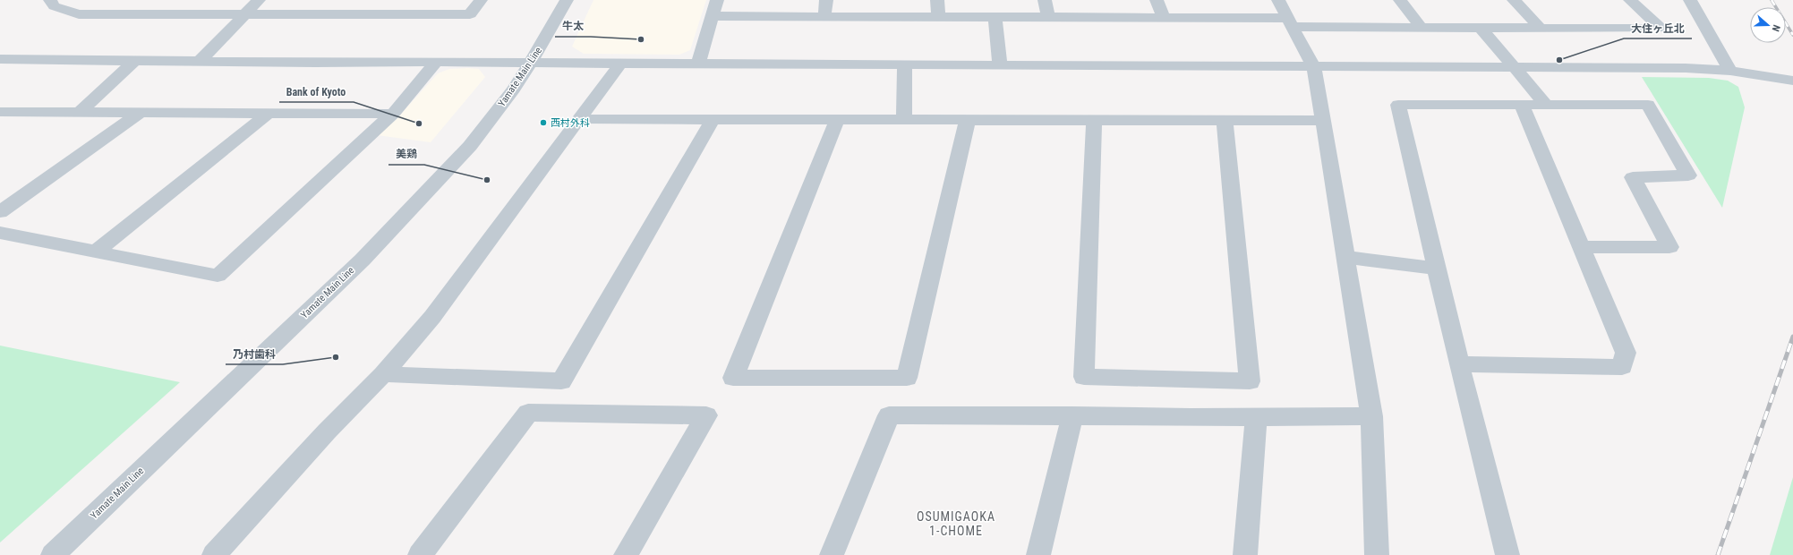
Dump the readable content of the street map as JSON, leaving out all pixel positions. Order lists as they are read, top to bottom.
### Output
{
  "streets": {
    "street": ["Yamate Main Line"]
  },
  "districts": ["OSUMIGAOKA 1-CHOME"],
  "places": [
    "牛太",
    "大住ヶ丘北",
    "西村外科",
    "Bank of Kyoto",
    "美鶏",
    "乃村歯科"
  ],
  "north": "right"
}
